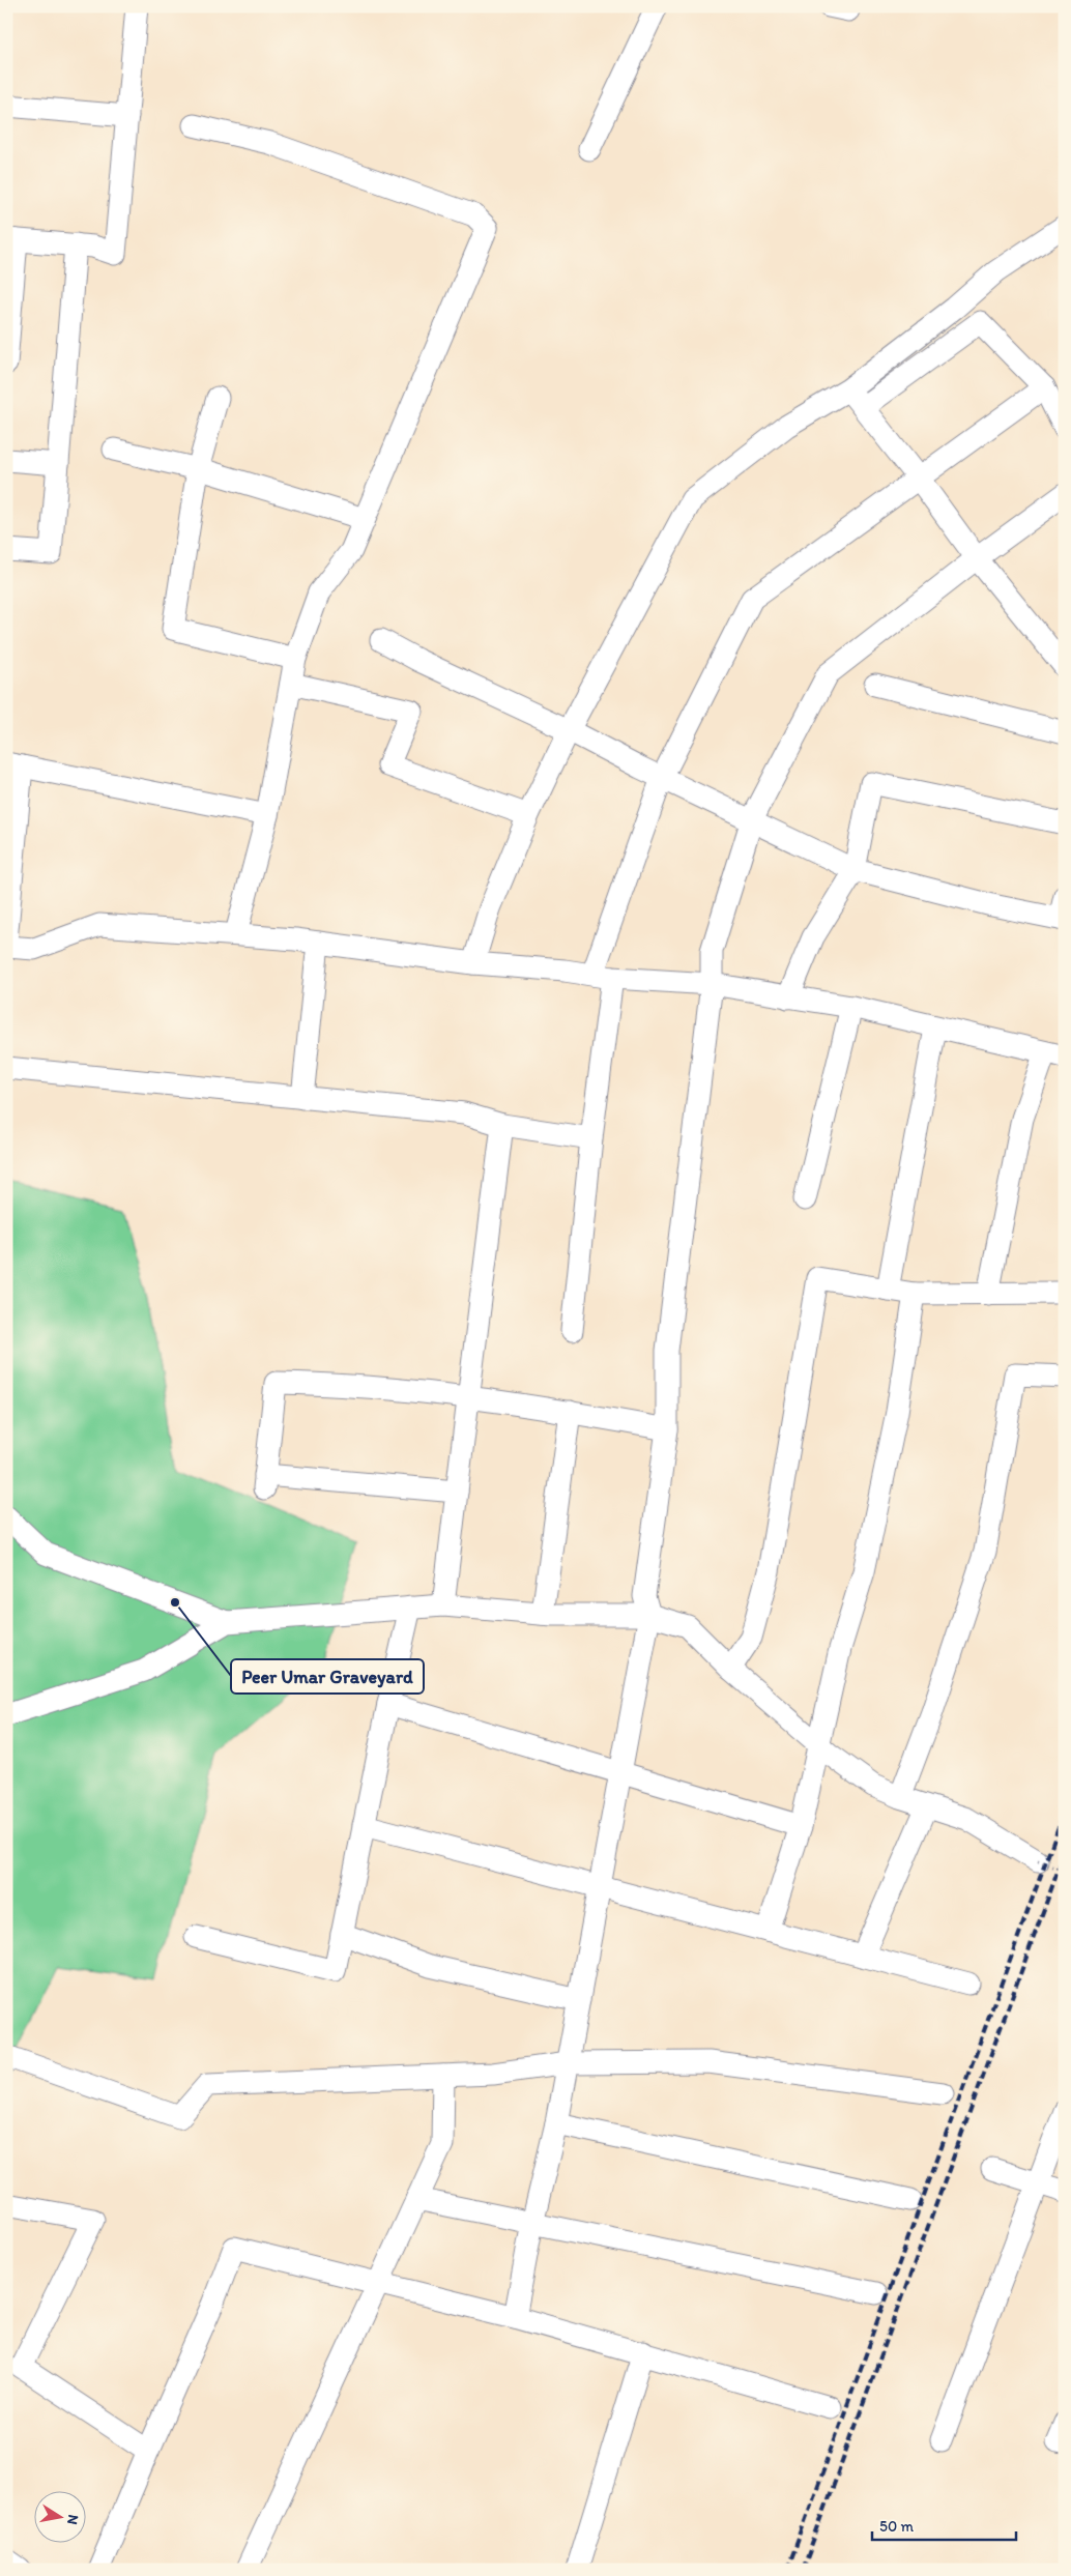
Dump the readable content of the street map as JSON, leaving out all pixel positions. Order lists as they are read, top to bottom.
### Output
{
  "places": ["Peer Umar Graveyard"],
  "scale_bar": "50 m",
  "north": "right"
}
